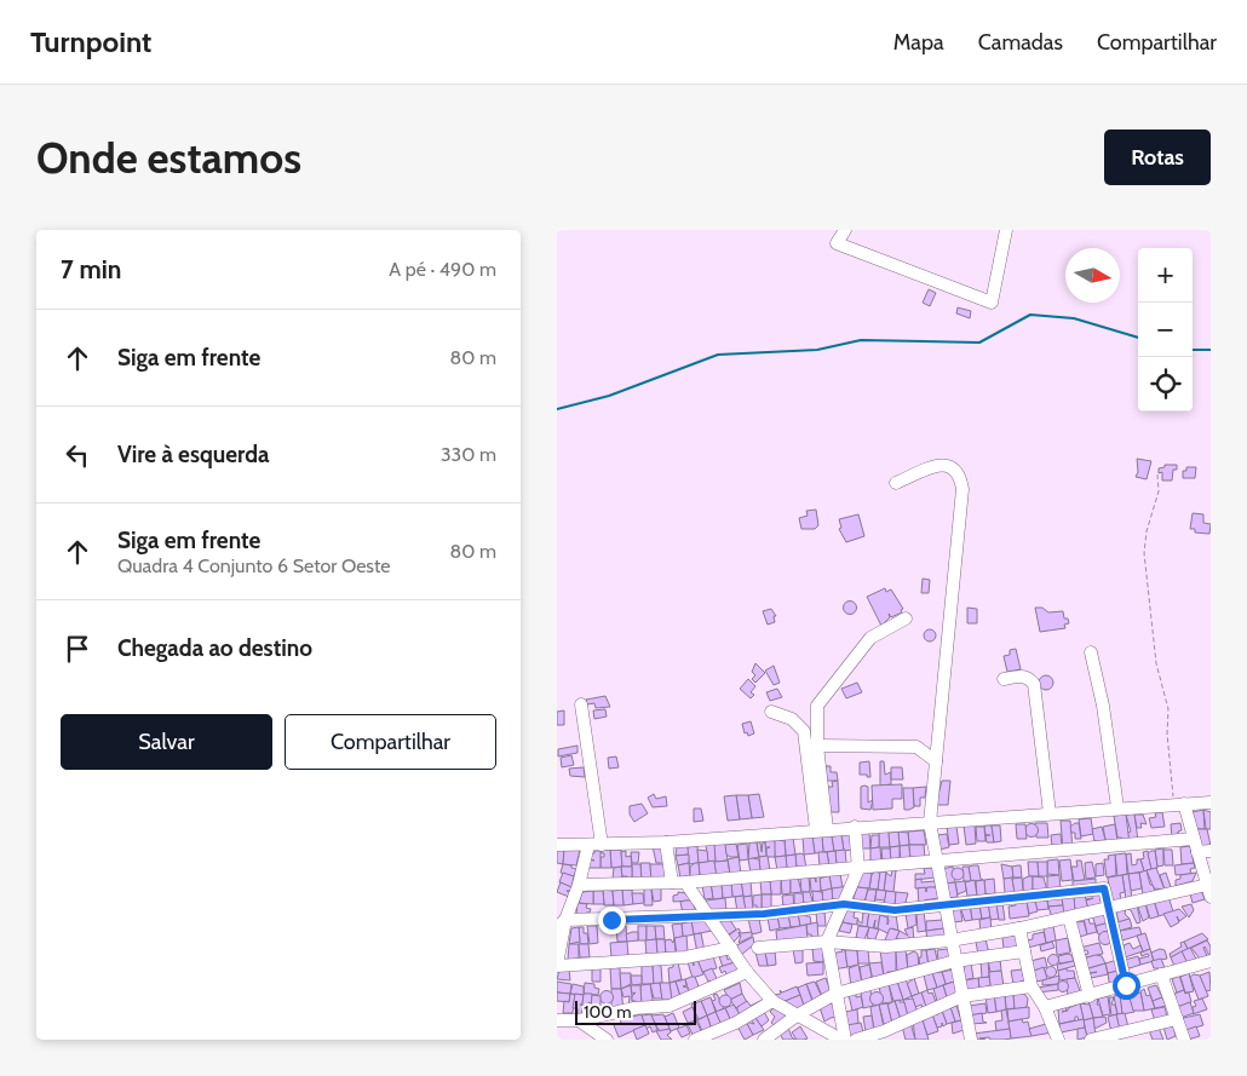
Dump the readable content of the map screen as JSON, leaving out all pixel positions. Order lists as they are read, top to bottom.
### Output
{
  "scale_bar": "100 m",
  "north": "right",
  "page": {
    "header": "Turnpoint",
    "nav": ["Mapa", "Camadas", "Compartilhar"],
    "buttons": [
      "Rotas",
      ["Salvar", "Compartilhar"]
    ],
    "title": "Onde estamos",
    "heading": ["7 min", "A pé · 490 m"],
    "map_buttons": ["+", "−"],
    "list": [
      ["Siga em frente", "80 m"],
      ["Vire à esquerda", "330 m"],
      ["Siga em frente", "Quadra 4 Conjunto 6 Setor Oeste", "80 m"],
      "Chegada ao destino"
    ],
    "scale": "100 m"
  }
}
